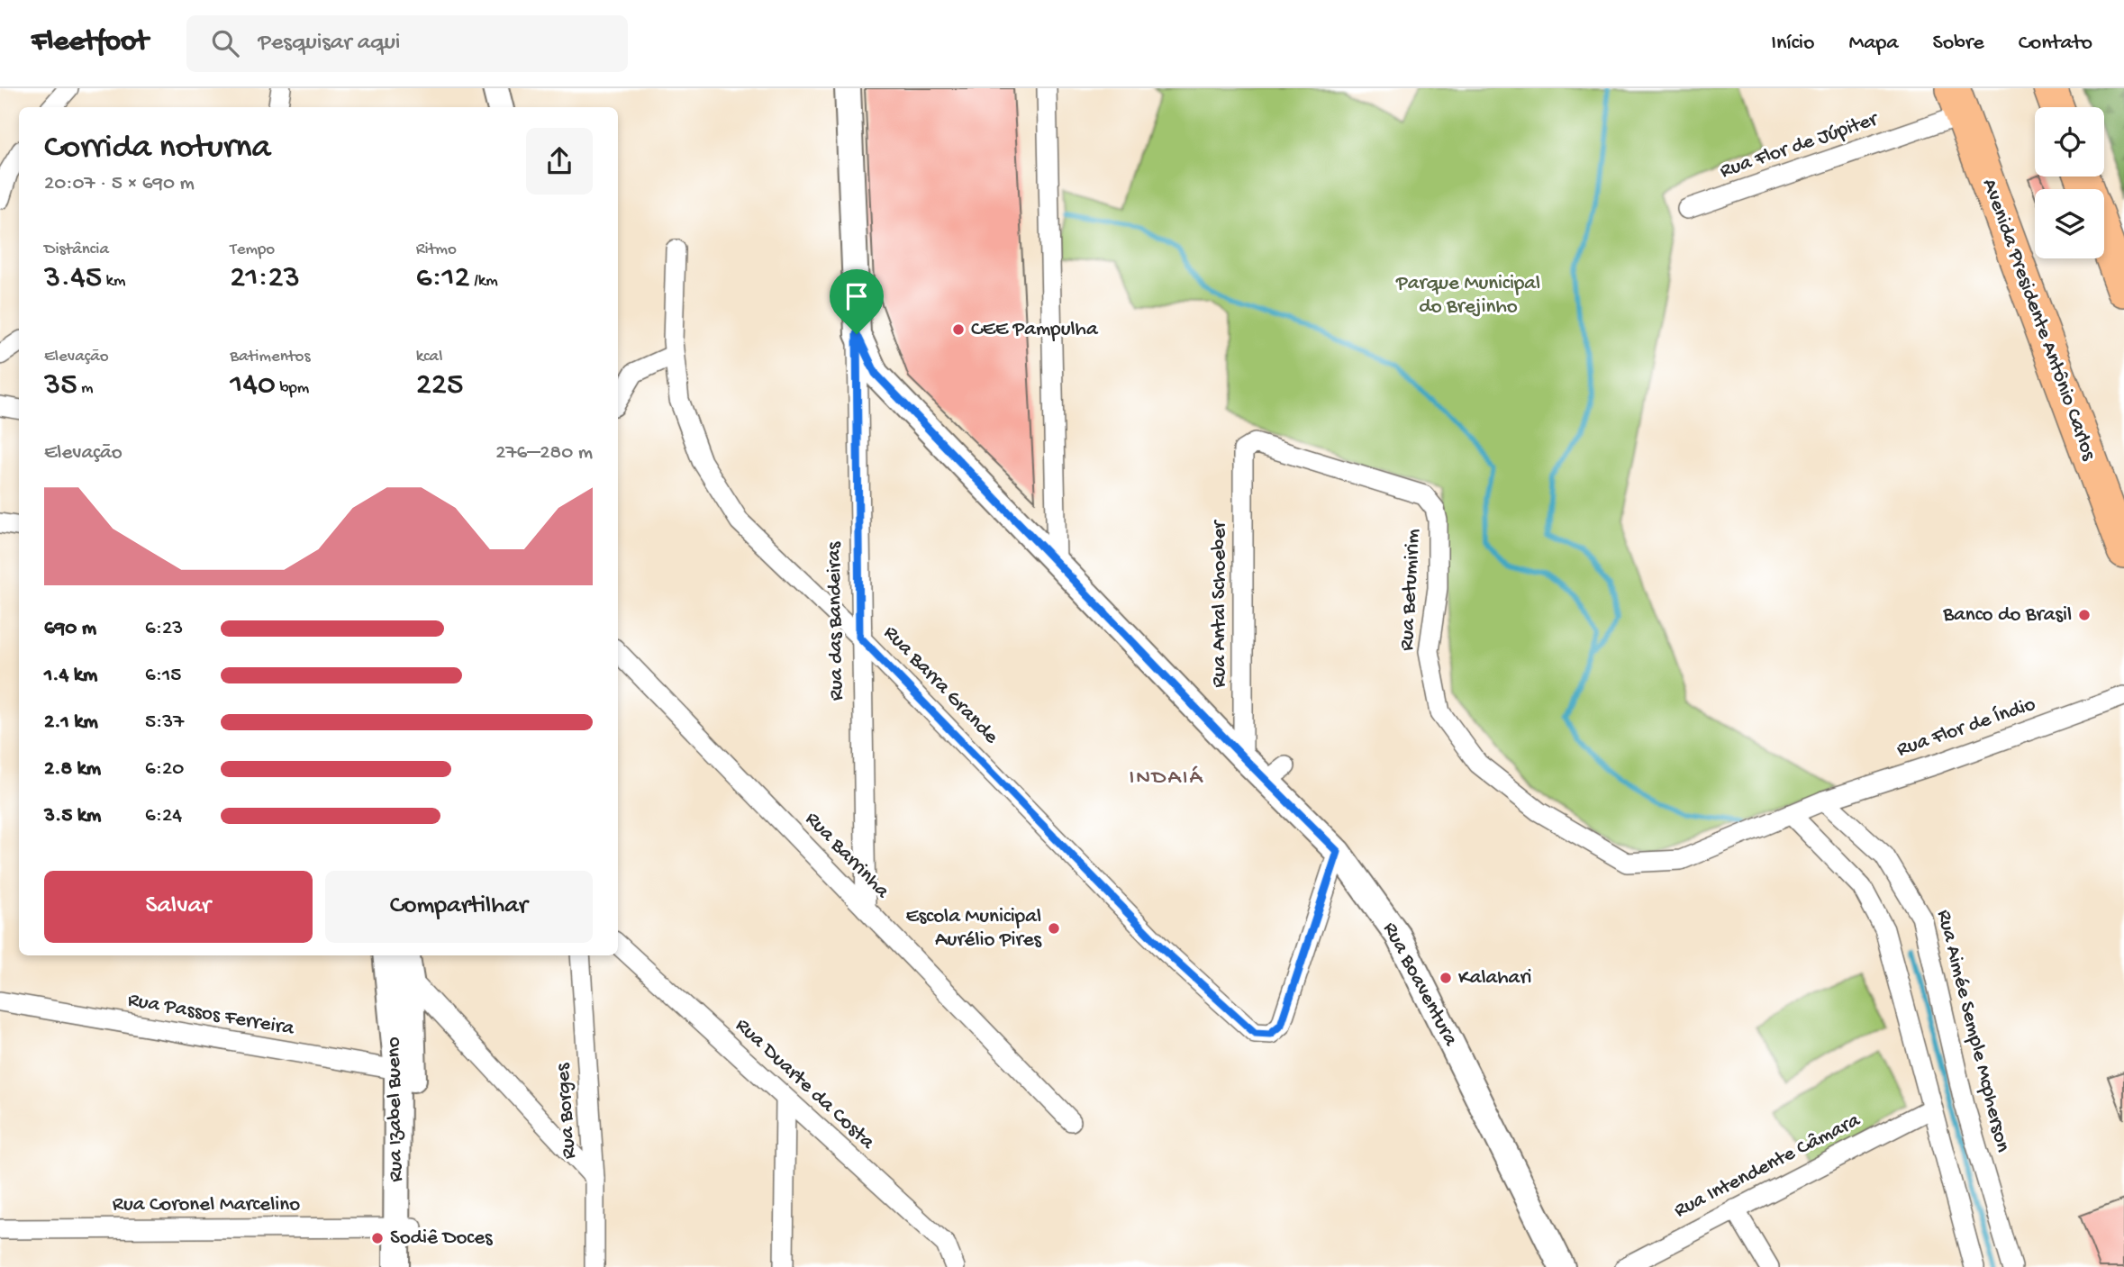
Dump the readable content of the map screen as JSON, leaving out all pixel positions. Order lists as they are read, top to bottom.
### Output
{
  "streets": {
    "highway": ["Avenida Presidente Antônio Carlos"],
    "street": [
      "Rua Flor de Júpiter",
      "Rua Betumirim",
      "Rua Antal Schoeber",
      "Rua das Bandeiras",
      "Rua Barra Grande",
      "Rua Flor de Índio",
      "Rua Barrinha",
      "Rua Boaventura",
      "Rua Passos Ferreira",
      "Rua Aimée Semple Mcpherson",
      "Rua Duarte da Costa",
      "Rua Izabel Bueno",
      "Rua Borges",
      "Rua Intendente Câmara",
      "Rua Coronel Marcelino"
    ]
  },
  "crossings": [
    ["Rua Flor de Júpiter", "Avenida Presidente Antônio Carlos"],
    ["Rua Betumirim", "Rua Antal Schoeber"],
    ["Rua Betumirim", "Rua Flor de Índio"],
    ["Rua Betumirim", "Rua Aimée Semple Mcpherson"],
    ["Rua Antal Schoeber", "Rua Boaventura"],
    ["Rua das Bandeiras", "Rua Barra Grande"],
    ["Rua das Bandeiras", "Rua Barrinha"],
    ["Rua das Bandeiras", "Rua Boaventura"],
    ["Rua Barra Grande", "Rua Boaventura"],
    ["Rua Flor de Índio", "Rua Aimée Semple Mcpherson"],
    ["Rua Passos Ferreira", "Rua Izabel Bueno"],
    ["Rua Izabel Bueno", "Rua Coronel Marcelino"]
  ],
  "districts": ["INDAIÁ"],
  "parks": ["Parque Municipal do Brejinho"],
  "places": [
    "CEE Pampulha",
    "Banco do Brasil",
    "Escola Municipal Aurélio Pires",
    "Kalahari",
    "Sodiê Doces"
  ],
  "page": {
    "header": "Fleetfoot",
    "search": "Pesquisar aqui",
    "nav": [
      "Início",
      "Mapa",
      "Sobre",
      "Contato"
    ],
    "heading": ["Corrida noturna", "20:07 · 5 × 690 m"],
    "stats": [
      ["Distância", "3.45 km"],
      ["Tempo", "21:23"],
      ["Ritmo", "6:12 /km"],
      ["Elevação", "35 m"],
      ["Batimentos", "140 bpm"],
      ["kcal", "225"]
    ],
    "chart": ["Elevação", "276–280 m"],
    "list": [
      {
        "name": "690 m",
        "note": "6:23"
      },
      {
        "name": "1.4 km",
        "note": "6:15"
      },
      {
        "name": "2.1 km",
        "note": "5:37"
      },
      {
        "name": "2.8 km",
        "note": "6:20"
      },
      {
        "name": "3.5 km",
        "note": "6:24"
      }
    ],
    "buttons": ["Salvar", "Compartilhar"]
  }
}
